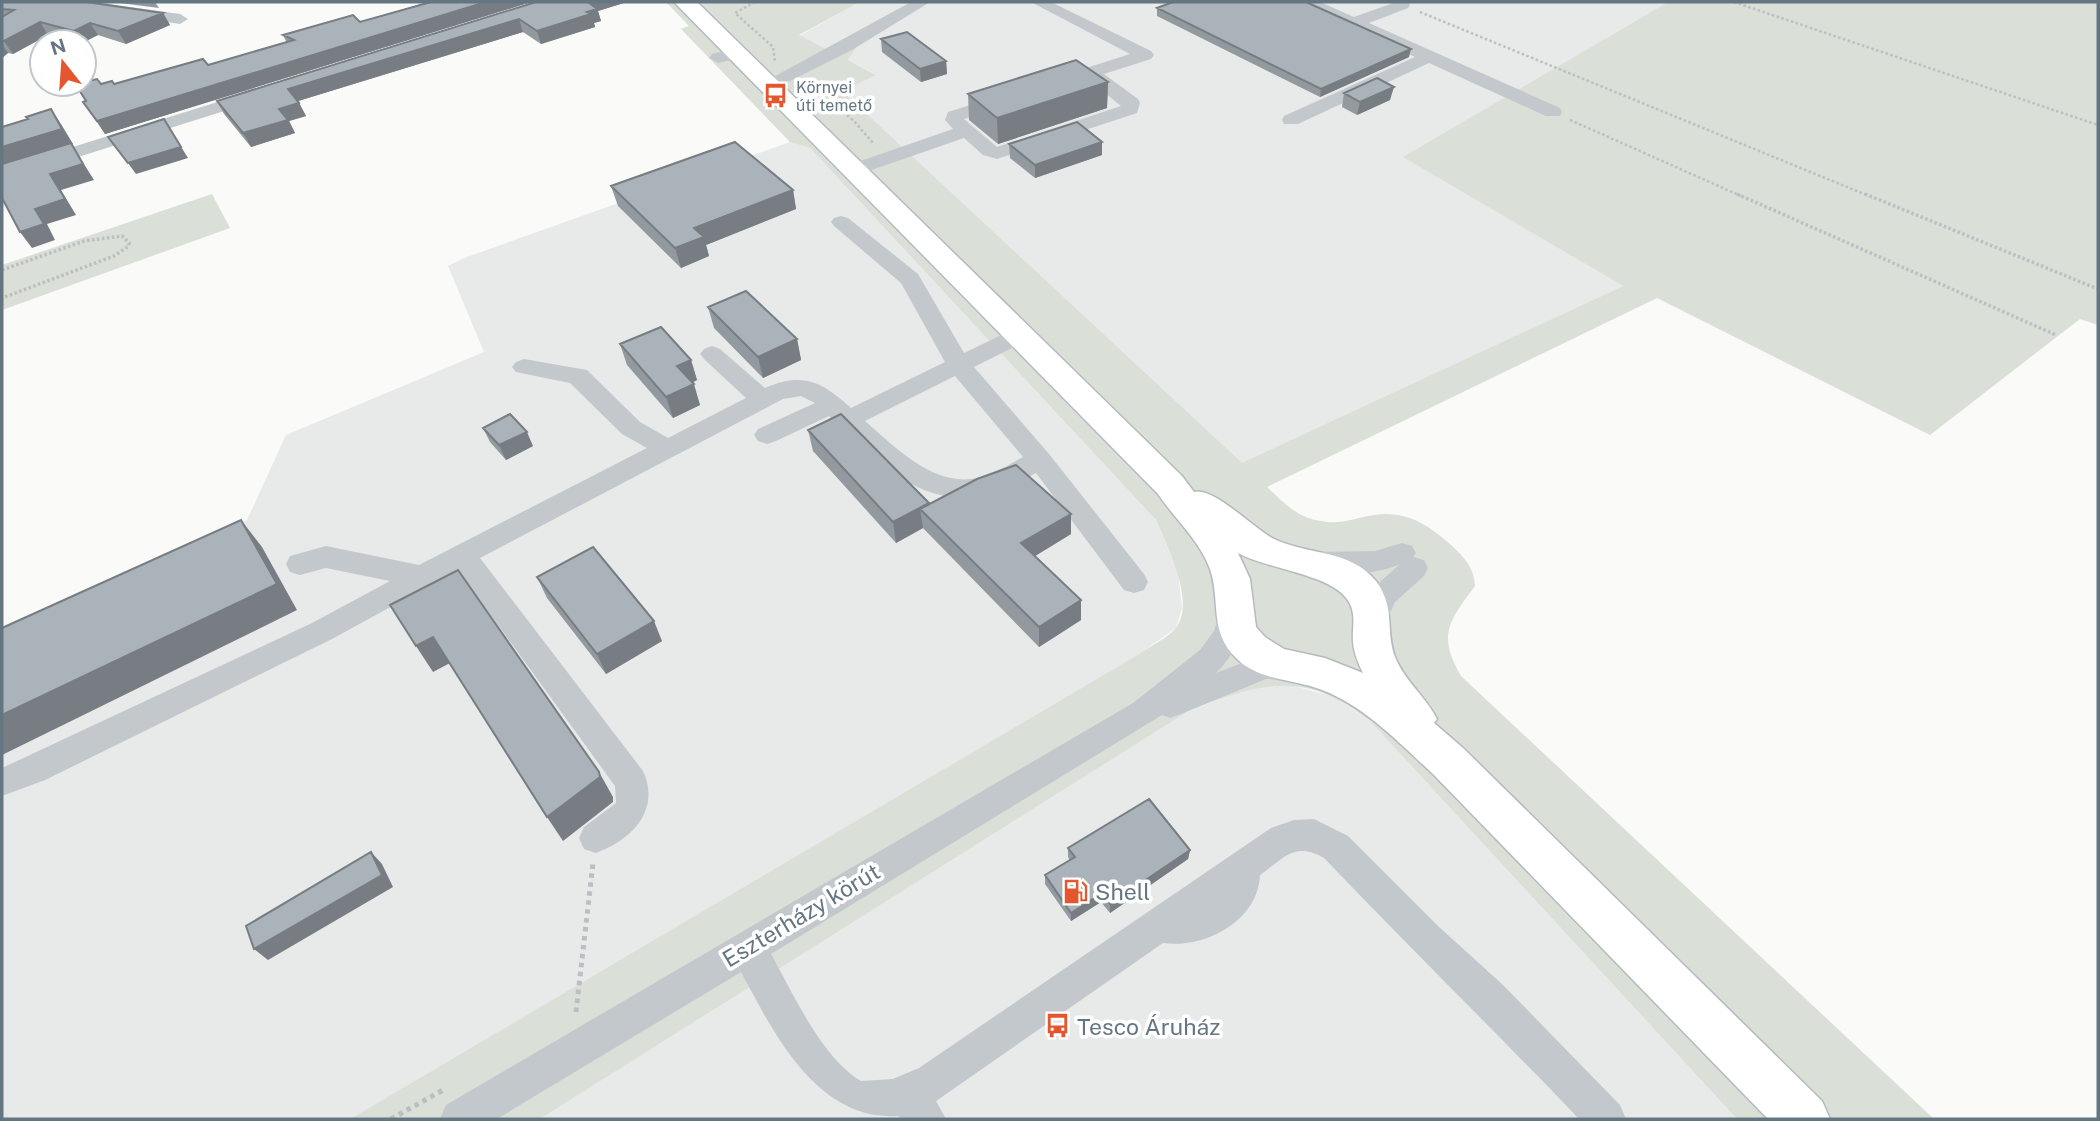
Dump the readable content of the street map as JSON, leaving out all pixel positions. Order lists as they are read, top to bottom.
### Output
{
  "streets": {
    "street": ["Eszterházy körút"]
  },
  "places": {
    "bus stop": ["Környei úti temető", "Tesco Áruház"],
    "fuel station": ["Shell"]
  },
  "north": "top"
}
